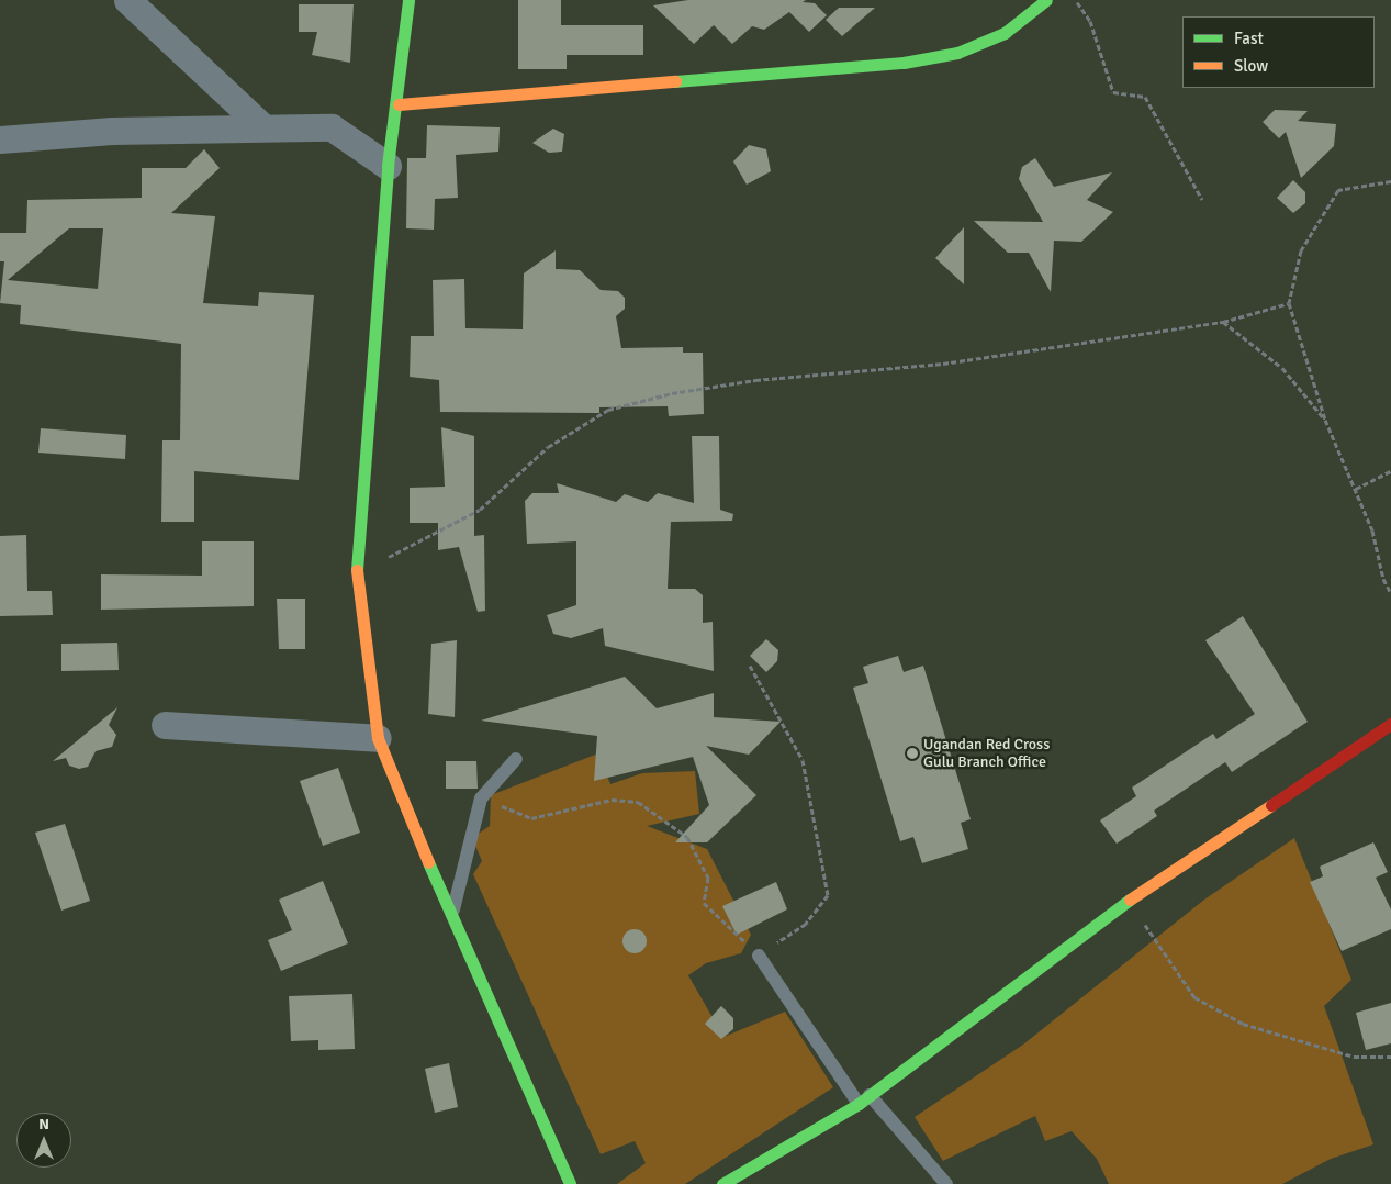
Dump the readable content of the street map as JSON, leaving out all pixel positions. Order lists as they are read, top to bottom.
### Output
{
  "places": ["Ugandan Red Cross Gulu Branch Office"],
  "legend": ["Fast", "Slow"],
  "north": "top"
}
